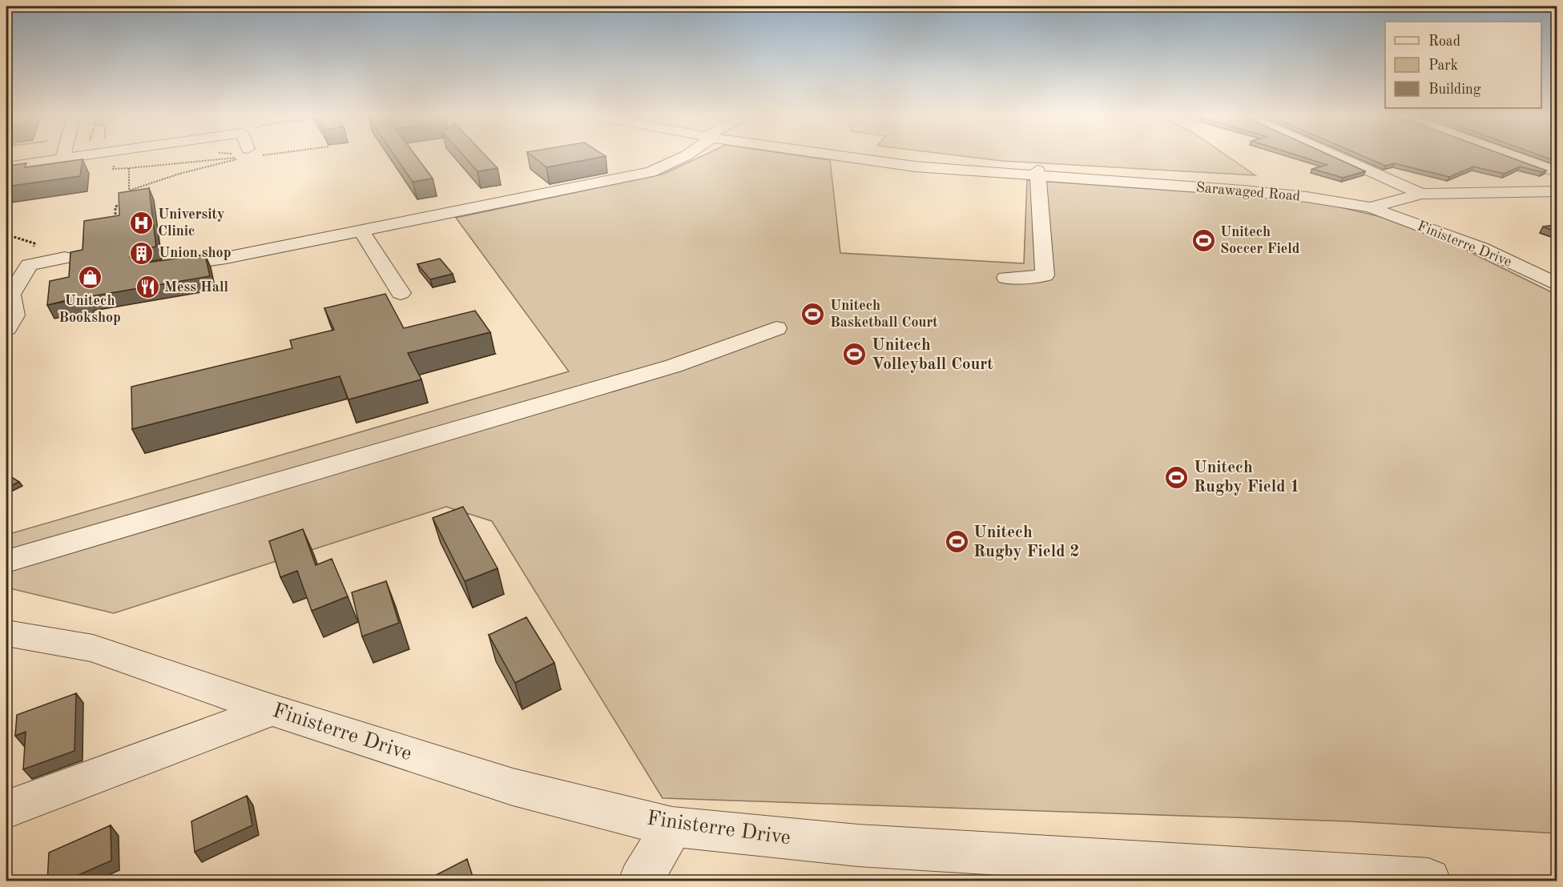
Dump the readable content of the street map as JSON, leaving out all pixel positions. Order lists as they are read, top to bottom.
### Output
{
  "streets": {
    "street": ["Sarawaged Road", "Finisterre Drive"]
  },
  "crossings": [
    ["Sarawaged Road", "Finisterre Drive"]
  ],
  "places": {
    "hospital": ["University Clinic"],
    "sports": [
      "Unitech Soccer Field",
      "Unitech Basketball Court",
      "Unitech Volleyball Court",
      "Unitech Rugby Field 1",
      "Unitech Rugby Field 2"
    ],
    "building": ["Union shop"],
    "shop": ["Unitech Bookshop"],
    "restaurant": ["Mess Hall"]
  },
  "legend": ["Road", "Park", "Building"]
}
